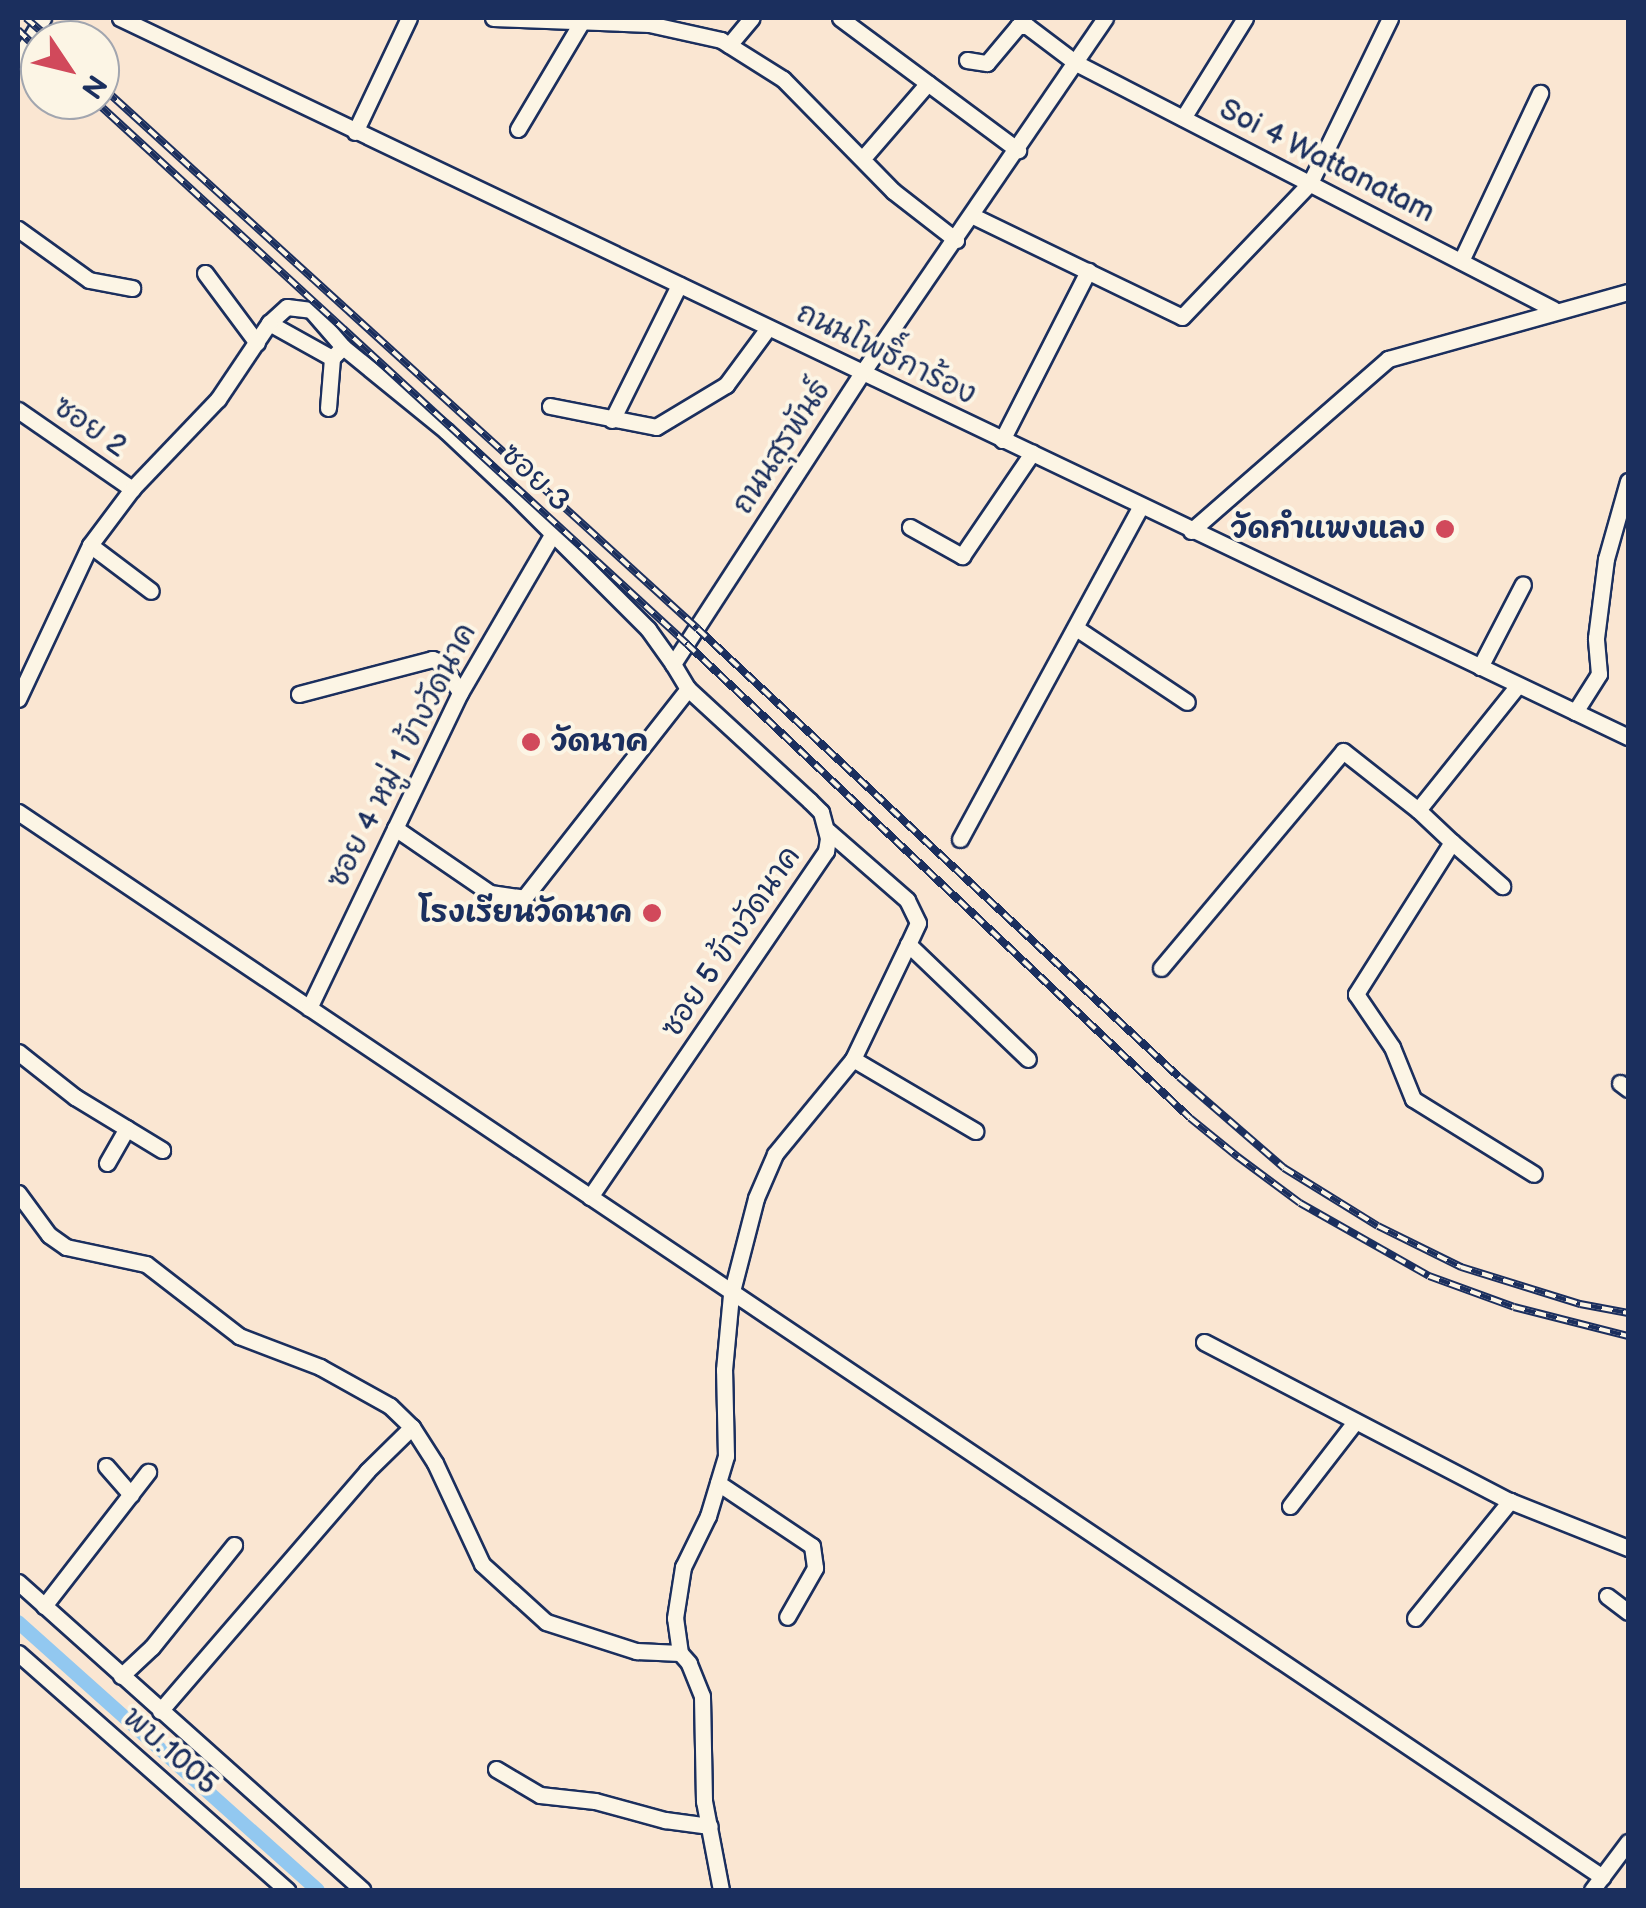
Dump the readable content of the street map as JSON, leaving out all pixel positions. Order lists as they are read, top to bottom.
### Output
{
  "streets": {
    "street": [
      "Soi 4 Wattanatam",
      "ถนนโพธิ์การ้อง",
      "ซอย 2",
      "ถนนสุรพันธ์",
      "ซอย 3",
      "ซอย 4 หมู่ 1 ข้างวัดนาค",
      "ซอย 5 ข้างวัดนาค",
      "พบ.1005"
    ]
  },
  "crossings": [
    ["Soi 4 Wattanatam", "ถนนสุรพันธ์"],
    ["ถนนโพธิ์การ้อง", "ถนนสุรพันธ์"],
    ["ถนนสุรพันธ์", "ซอย 3"],
    ["ซอย 3", "ซอย 4 หมู่ 1 ข้างวัดนาค"]
  ],
  "places": ["วัดกำแพงแลง", "วัดนาค", "โรงเรียนวัดนาค"],
  "north": "bottom right"
}
